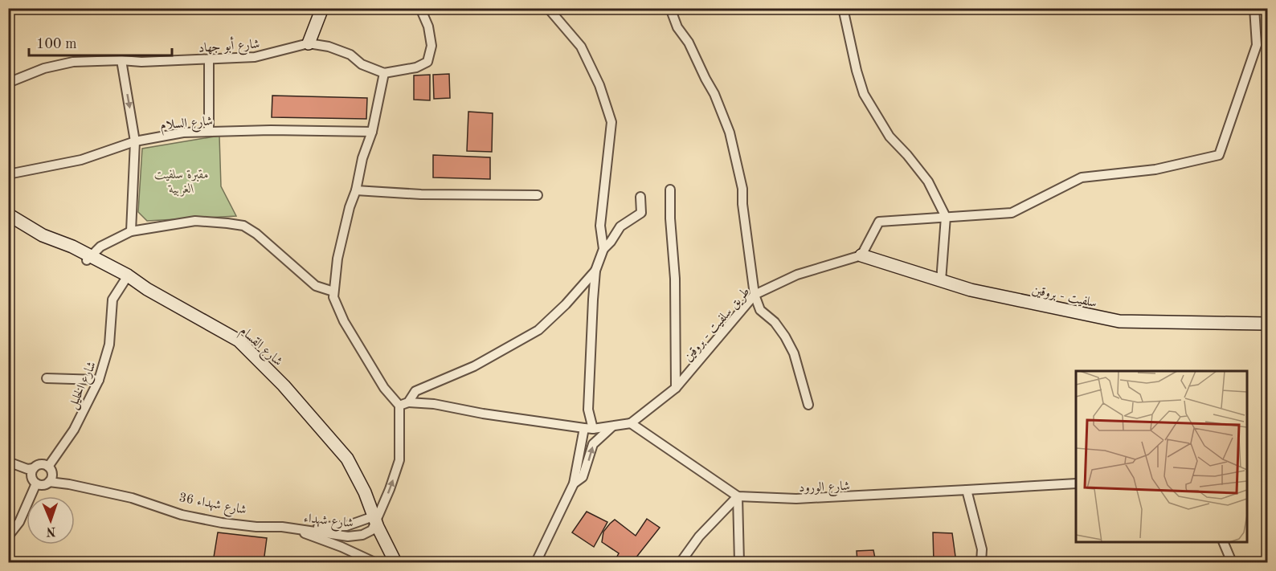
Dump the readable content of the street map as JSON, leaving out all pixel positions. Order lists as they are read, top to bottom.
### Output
{
  "streets": {
    "main road": ["سلفيت - بروقين", "شارع القسام"],
    "street": [
      "شارع أبو جهاد",
      "شارع السلام",
      "طريق سلفيت - بروقين",
      "شارع الخليل",
      "شارع الورود",
      "شارع شهداء 36",
      "شارع شهداء"
    ]
  },
  "crossings": [
    ["سلفيت - بروقين", "طريق سلفيت - بروقين"],
    ["شارع القسام", "شارع الخليل"],
    ["شارع القسام", "شارع شهداء 36"],
    ["شارع القسام", "شارع شهداء"],
    ["شارع الخليل", "شارع شهداء 36"],
    ["شارع شهداء 36", "شارع شهداء"]
  ],
  "parks": ["مقبرة سلفيت الغربية"],
  "scale_bar": "100 m",
  "north": "bottom"
}
